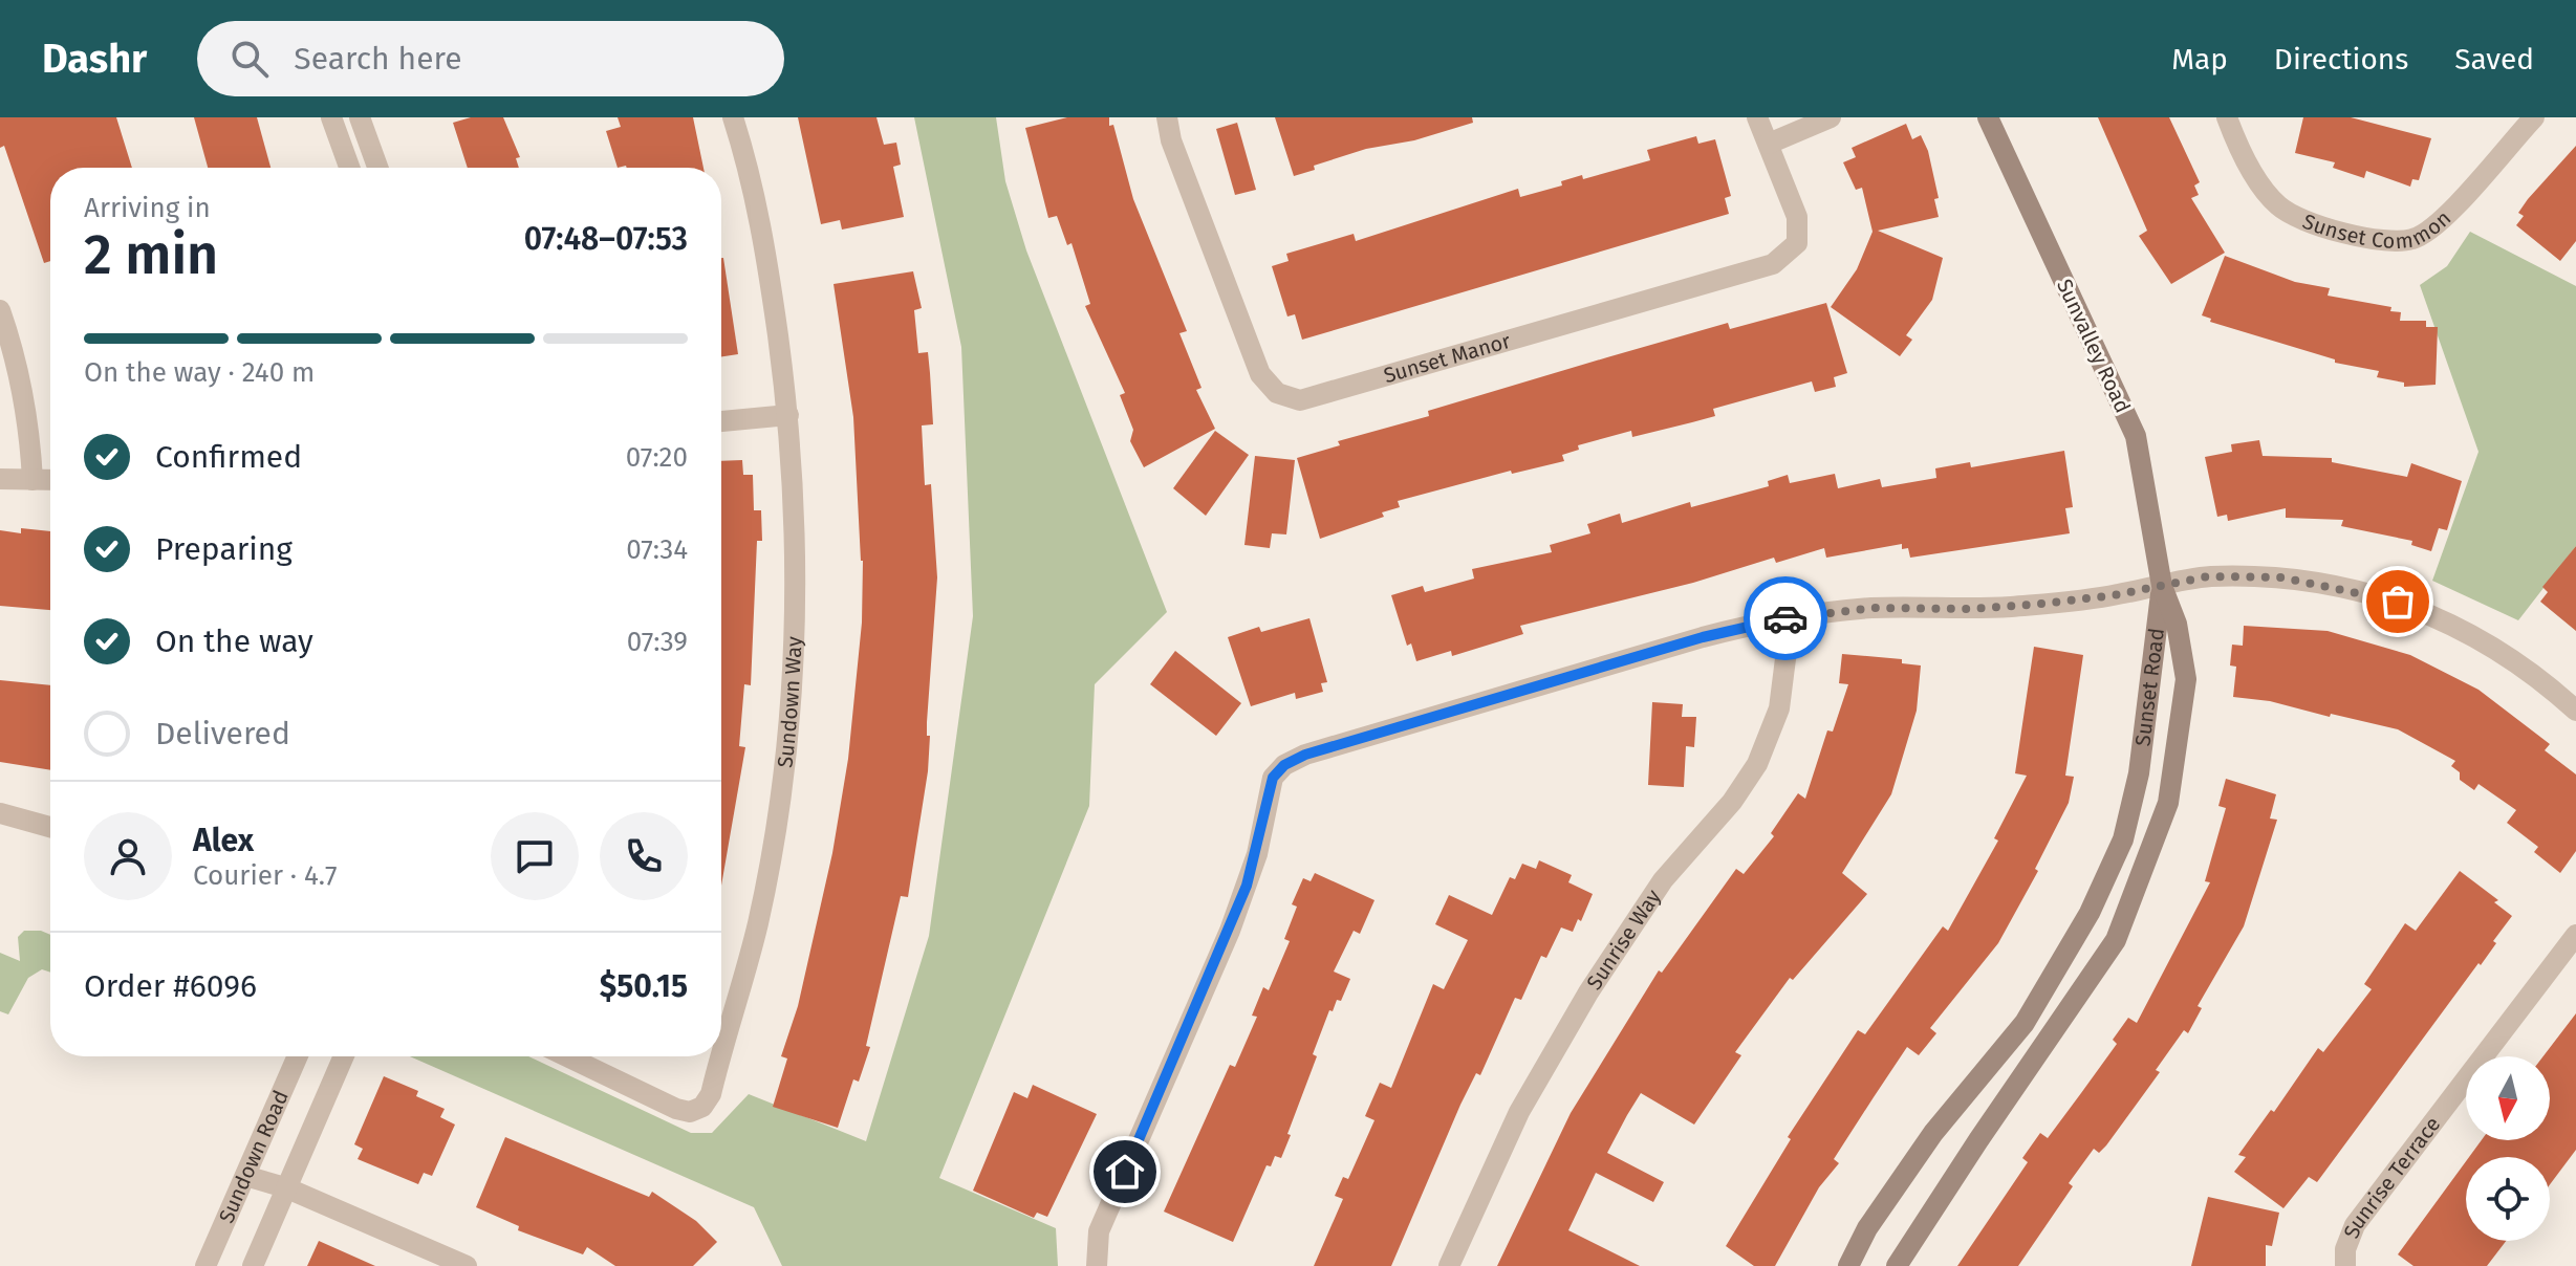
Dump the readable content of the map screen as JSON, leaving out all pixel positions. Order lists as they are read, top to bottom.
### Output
{
  "streets": {
    "street": [
      "Sunset Common",
      "Sunvalley Road",
      "Sunset Manor",
      "Sunset Road",
      "Sundown Way",
      "Sunrise Way",
      "Sundown Road",
      "Sunrise Terrace"
    ]
  },
  "crossings": [
    ["Sunvalley Road", "Sunset Road"]
  ],
  "north": "bottom",
  "page": {
    "header": "Dashr",
    "search": "Search here",
    "nav": ["Map", "Directions", "Saved"],
    "heading": ["2 min", "Arriving in", "07:48–07:53"],
    "panel": [
      "Alex",
      "Courier · 4.7",
      "Order #6096",
      "$50.15"
    ],
    "bar": "On the way · 240 m",
    "list": [
      ["Confirmed", "07:20"],
      ["Preparing", "07:34"],
      ["On the way", "07:39"],
      "Delivered"
    ]
  }
}
